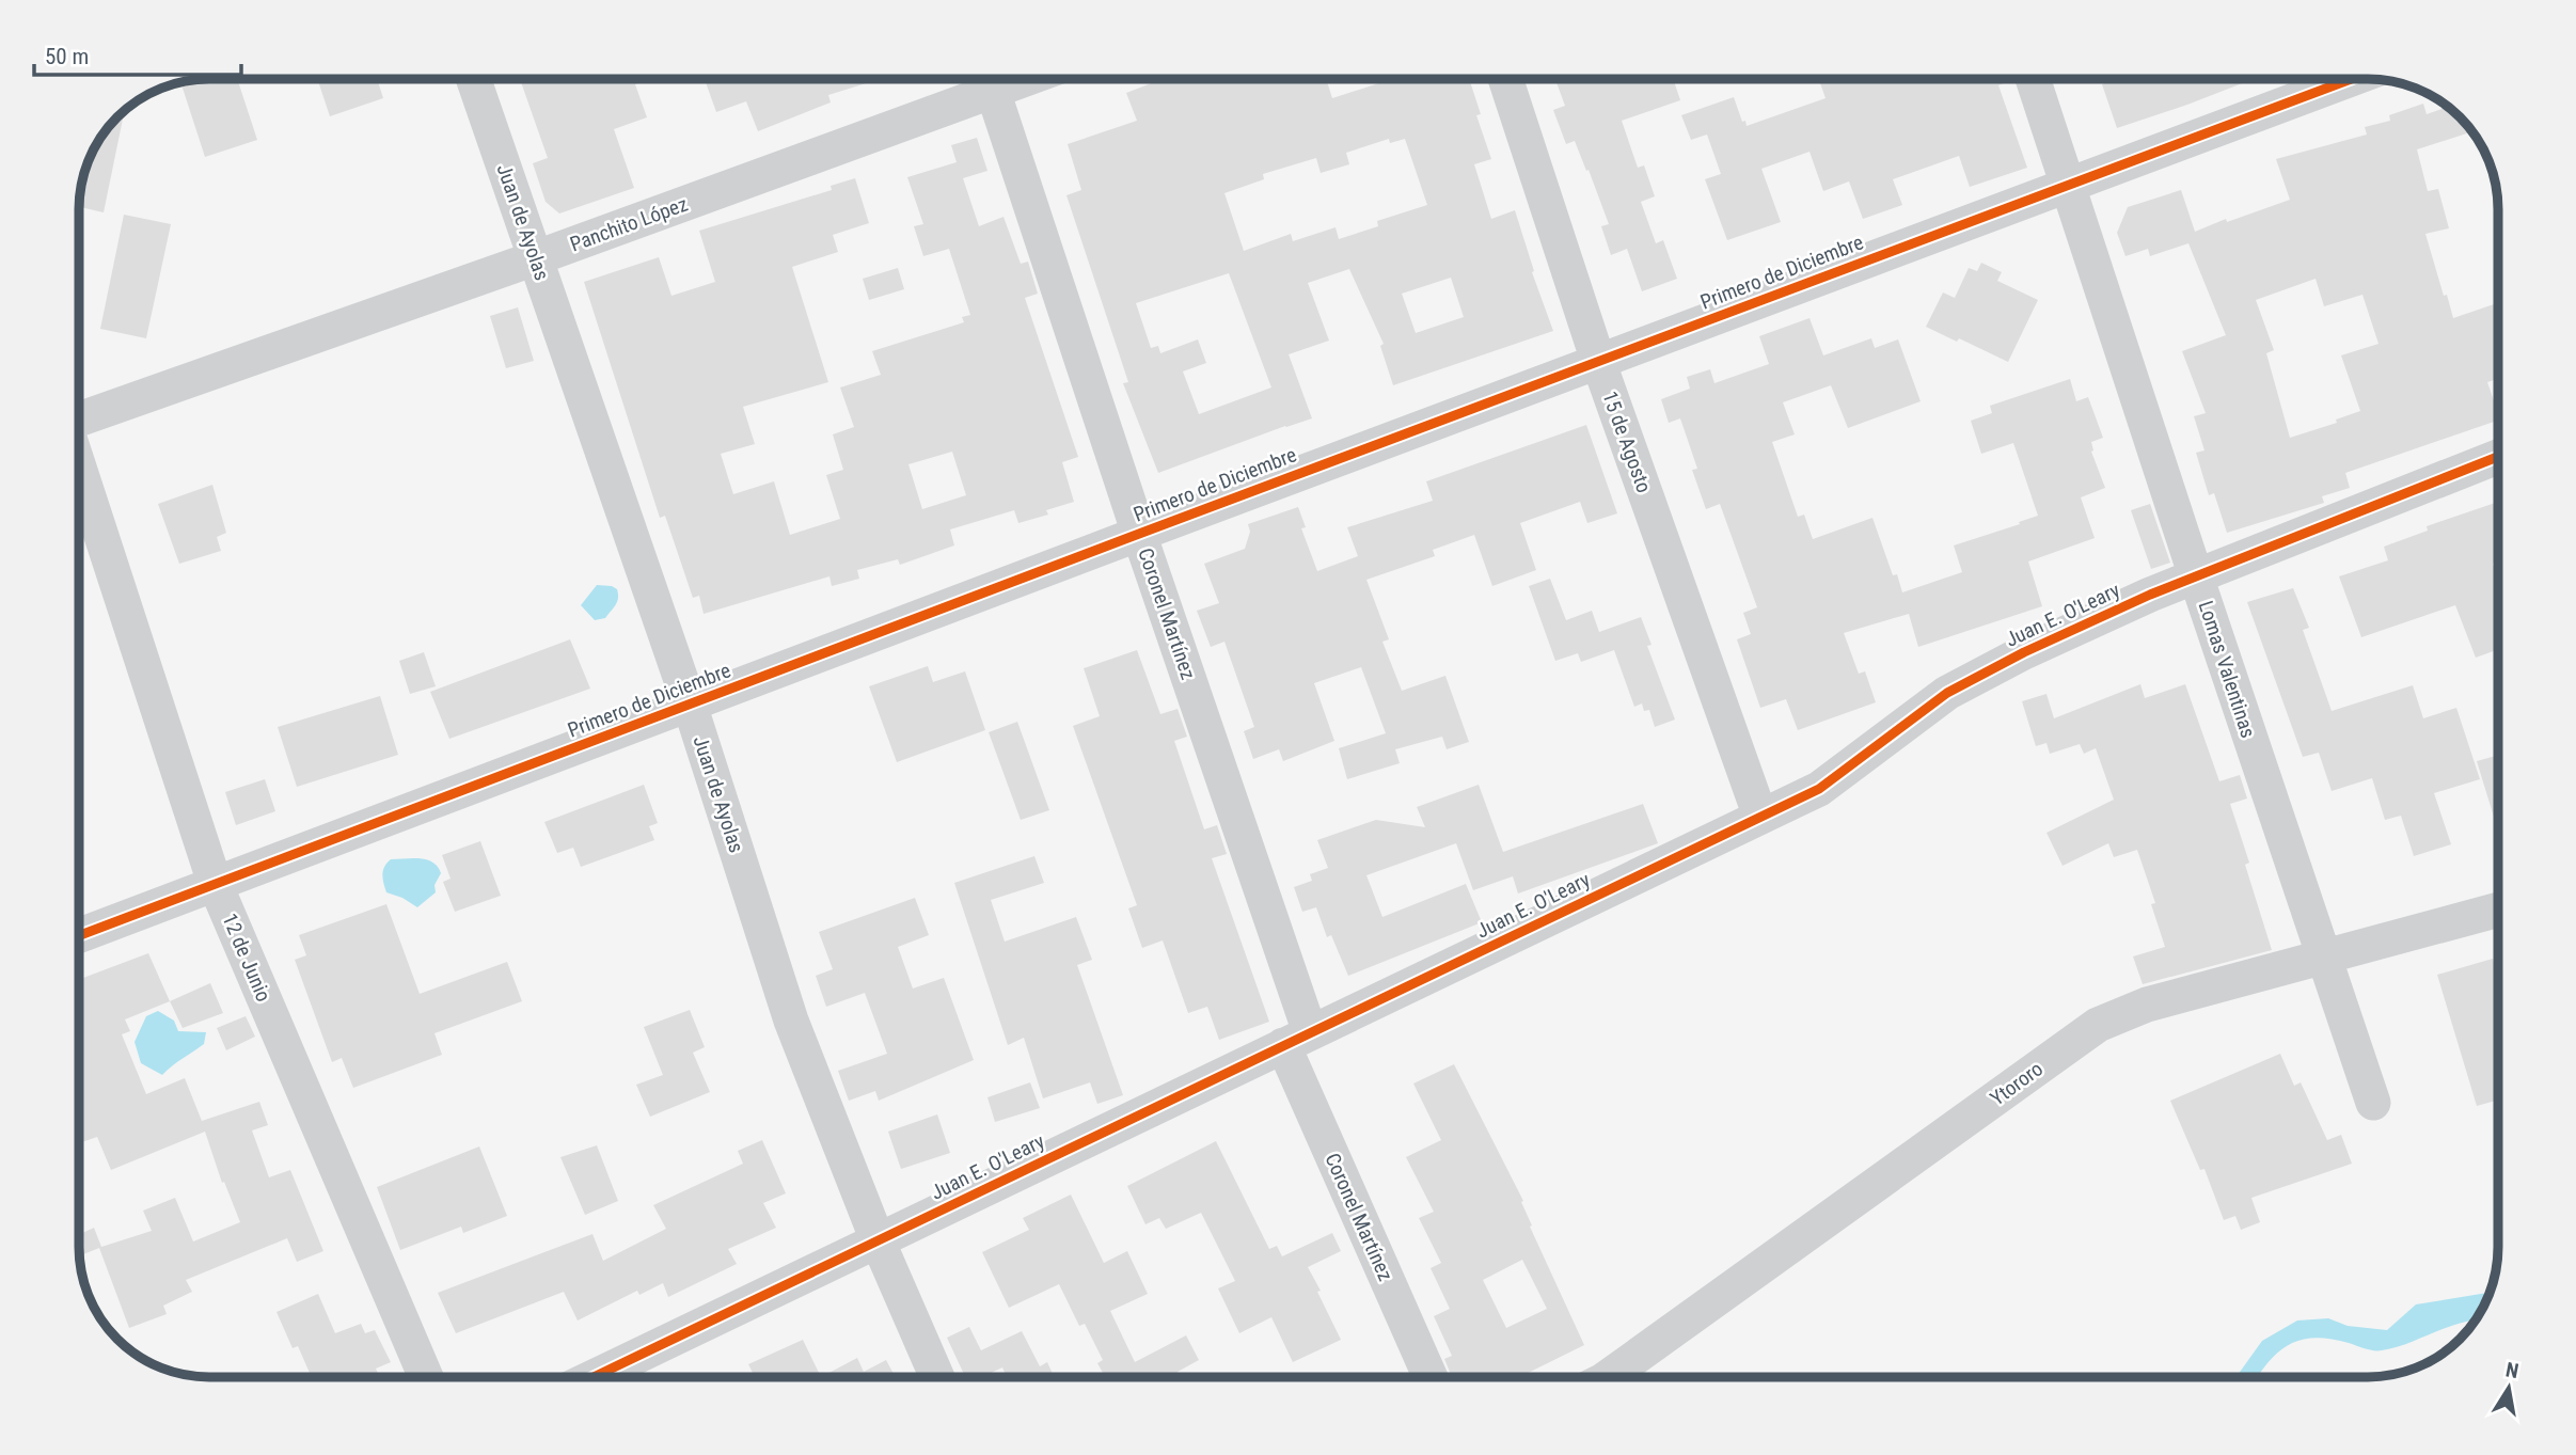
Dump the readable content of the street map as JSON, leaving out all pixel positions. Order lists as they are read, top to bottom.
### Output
{
  "streets": {
    "street": [
      "Juan de Ayolas",
      "Panchito López",
      "Primero de Diciembre",
      "15 de Agosto",
      "Coronel Martínez",
      "Juan E. O'Leary",
      "Lomas Valentinas",
      "12 de Junio",
      "Ytororo"
    ]
  },
  "crossings": [
    ["Juan de Ayolas", "Panchito López"],
    ["Juan de Ayolas", "Primero de Diciembre"],
    ["Juan de Ayolas", "Juan E. O'Leary"],
    ["Panchito López", "Coronel Martínez"],
    ["Primero de Diciembre", "15 de Agosto"],
    ["Primero de Diciembre", "Coronel Martínez"],
    ["Primero de Diciembre", "Lomas Valentinas"],
    ["Primero de Diciembre", "12 de Junio"],
    ["15 de Agosto", "Juan E. O'Leary"],
    ["Coronel Martínez", "Juan E. O'Leary"],
    ["Juan E. O'Leary", "Lomas Valentinas"],
    ["Lomas Valentinas", "Ytororo"]
  ],
  "scale_bar": "50 m",
  "north": "top"
}
